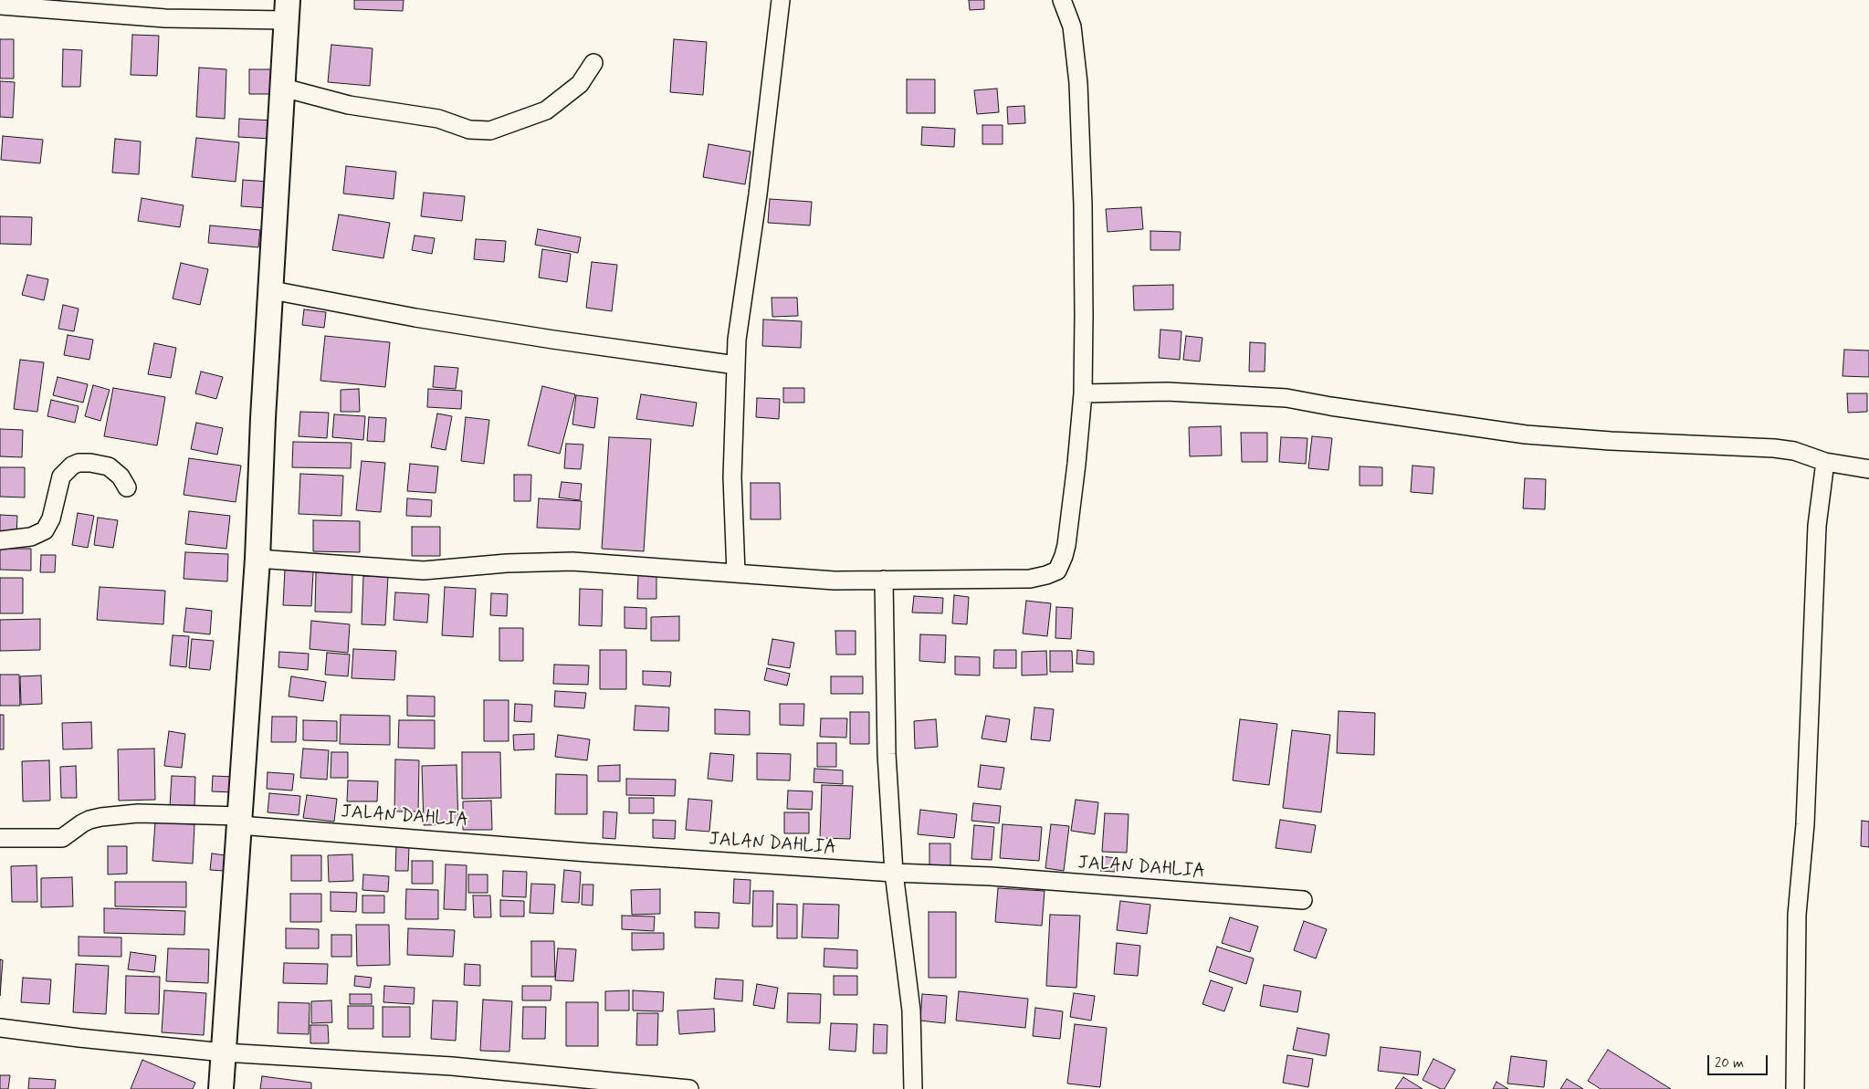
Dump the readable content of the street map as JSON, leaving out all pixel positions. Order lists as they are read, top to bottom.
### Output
{
  "streets": {
    "street": ["JALAN DAHLIA"]
  },
  "scale_bar": "20 m"
}
